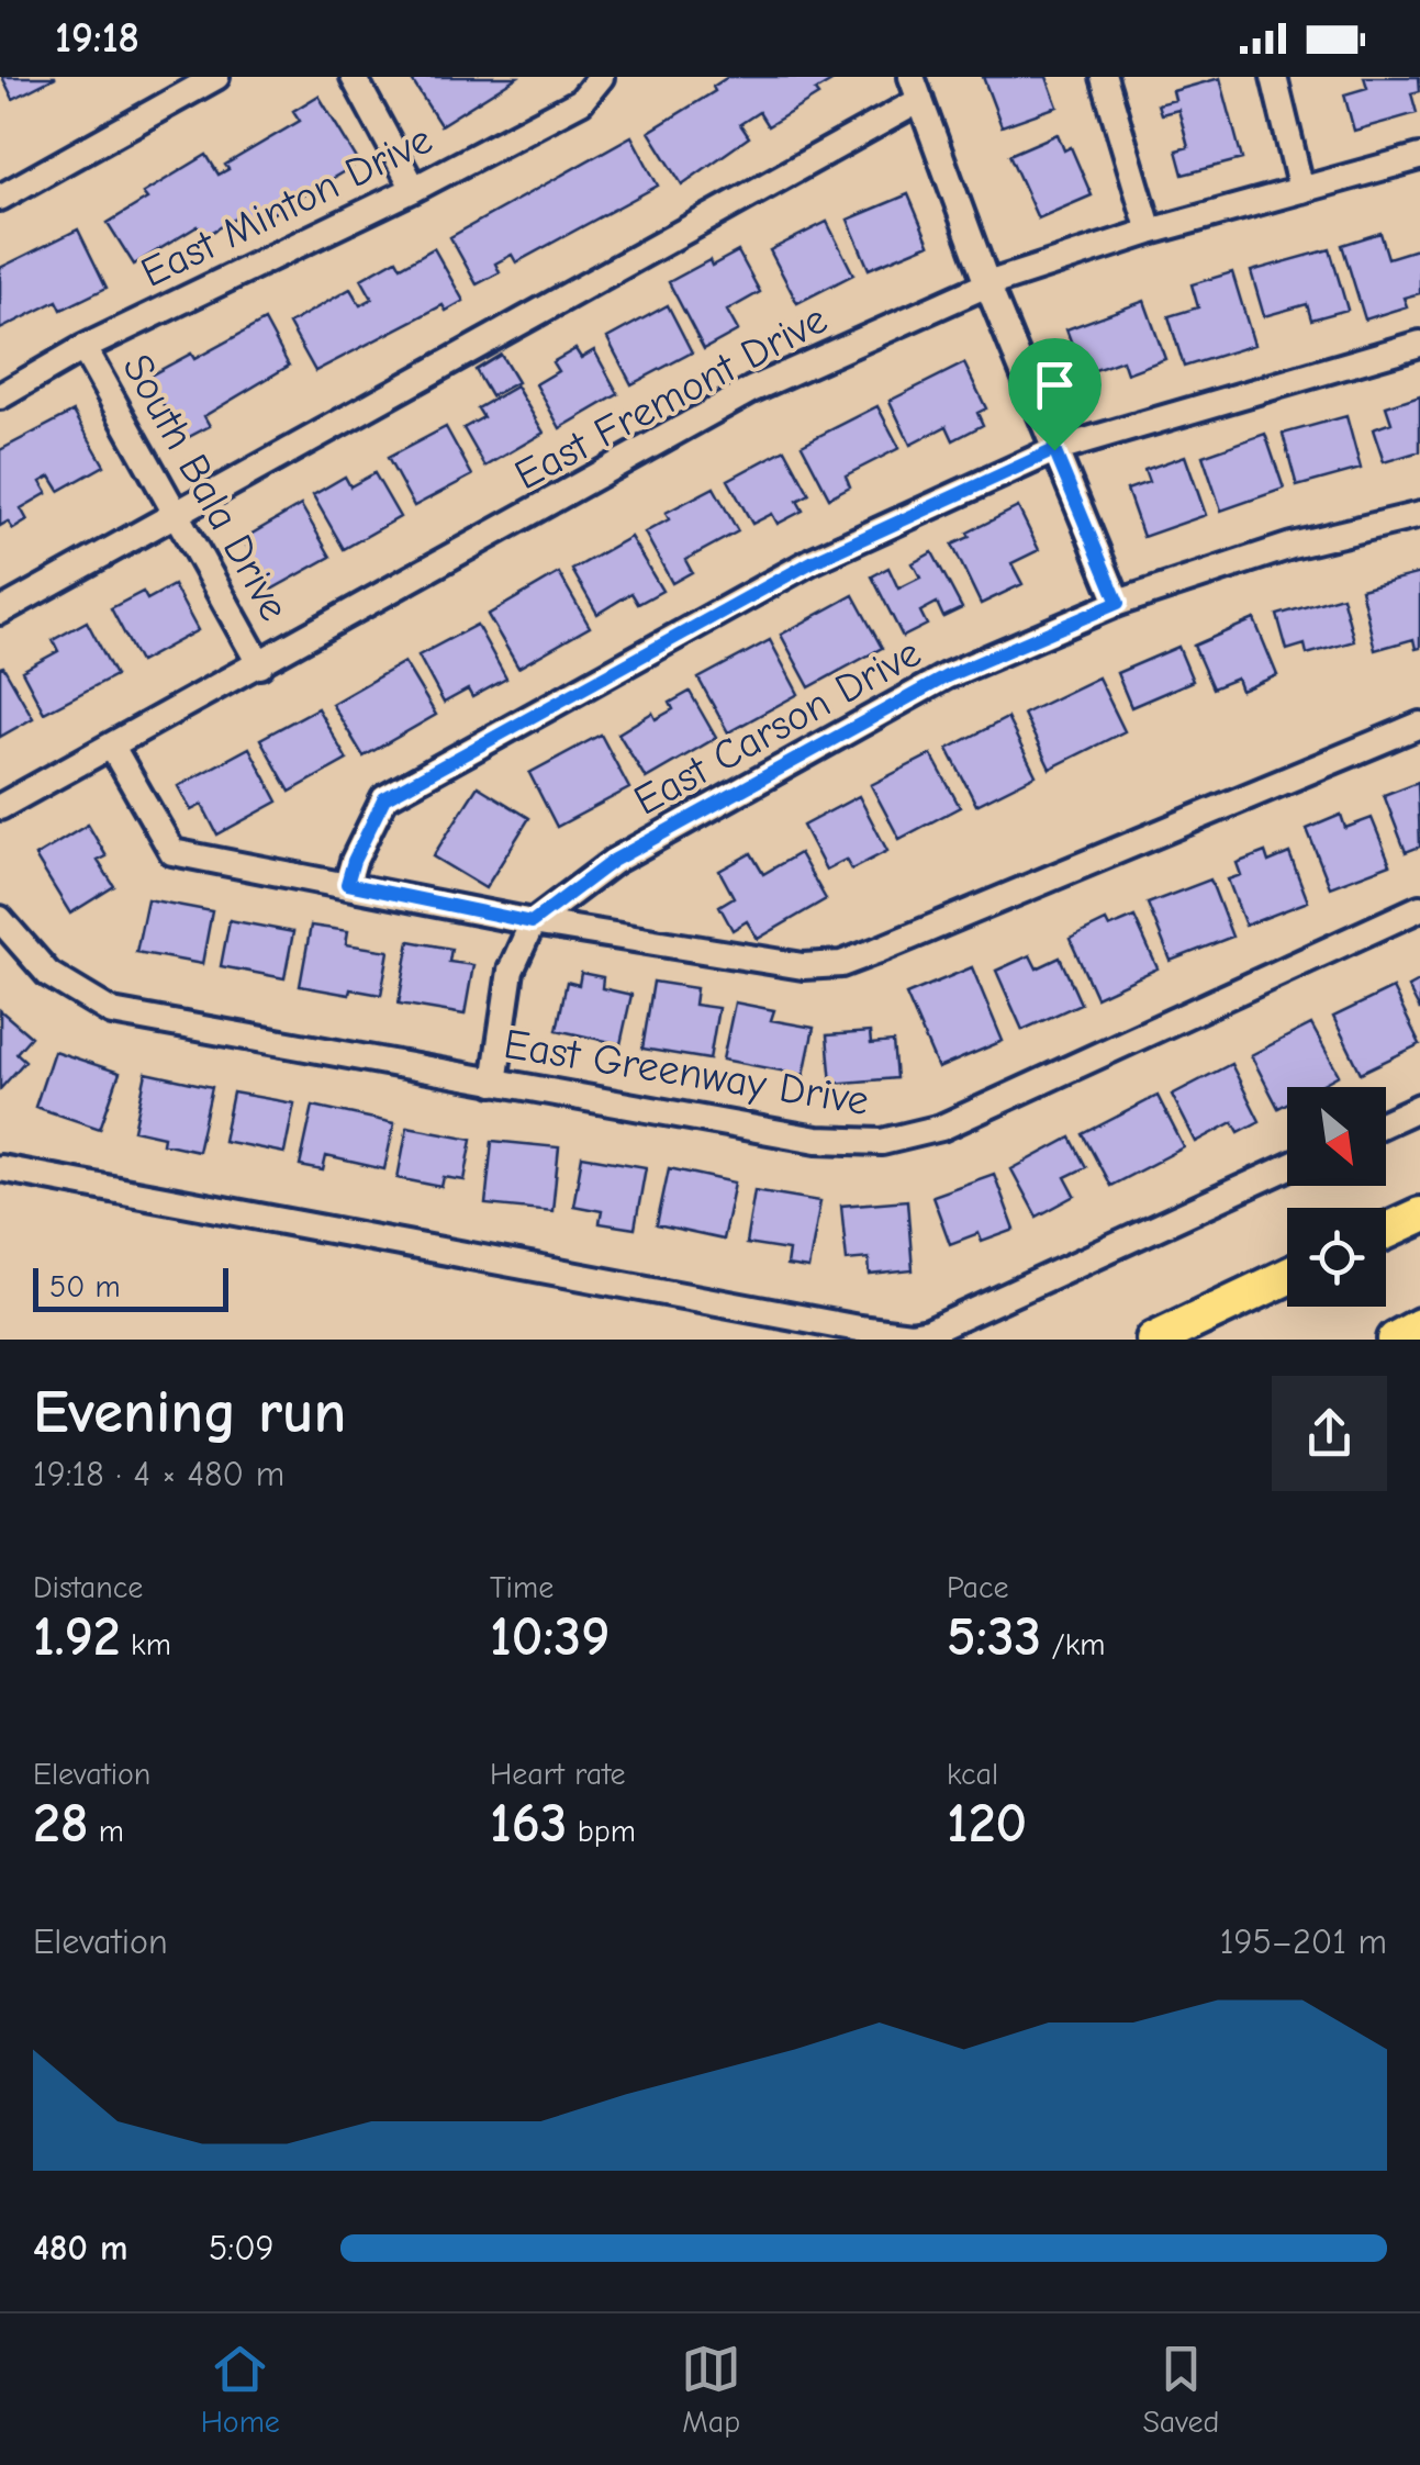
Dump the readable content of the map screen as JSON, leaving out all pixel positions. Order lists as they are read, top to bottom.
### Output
{
  "streets": {
    "street": [
      "East Minton Drive",
      "East Fremont Drive",
      "South Bala Drive",
      "East Carson Drive",
      "East Greenway Drive"
    ]
  },
  "crossings": [
    ["East Minton Drive", "South Bala Drive"],
    ["East Fremont Drive", "South Bala Drive"]
  ],
  "scale_bar": "50 m",
  "north": "bottom right",
  "page": {
    "status": "19:18",
    "scale": "50 m",
    "heading": ["Evening run", "19:18 · 4 × 480 m"],
    "stats": [
      ["Distance", "1.92 km"],
      ["Time", "10:39"],
      ["Pace", "5:33 /km"],
      ["Elevation", "28 m"],
      ["Heart rate", "163 bpm"],
      ["kcal", "120"]
    ],
    "chart": ["Elevation", "195–201 m"],
    "list": [
      {
        "name": "480 m",
        "note": "5:09"
      }
    ],
    "tabs": ["Home", "Map", "Saved"]
  }
}
